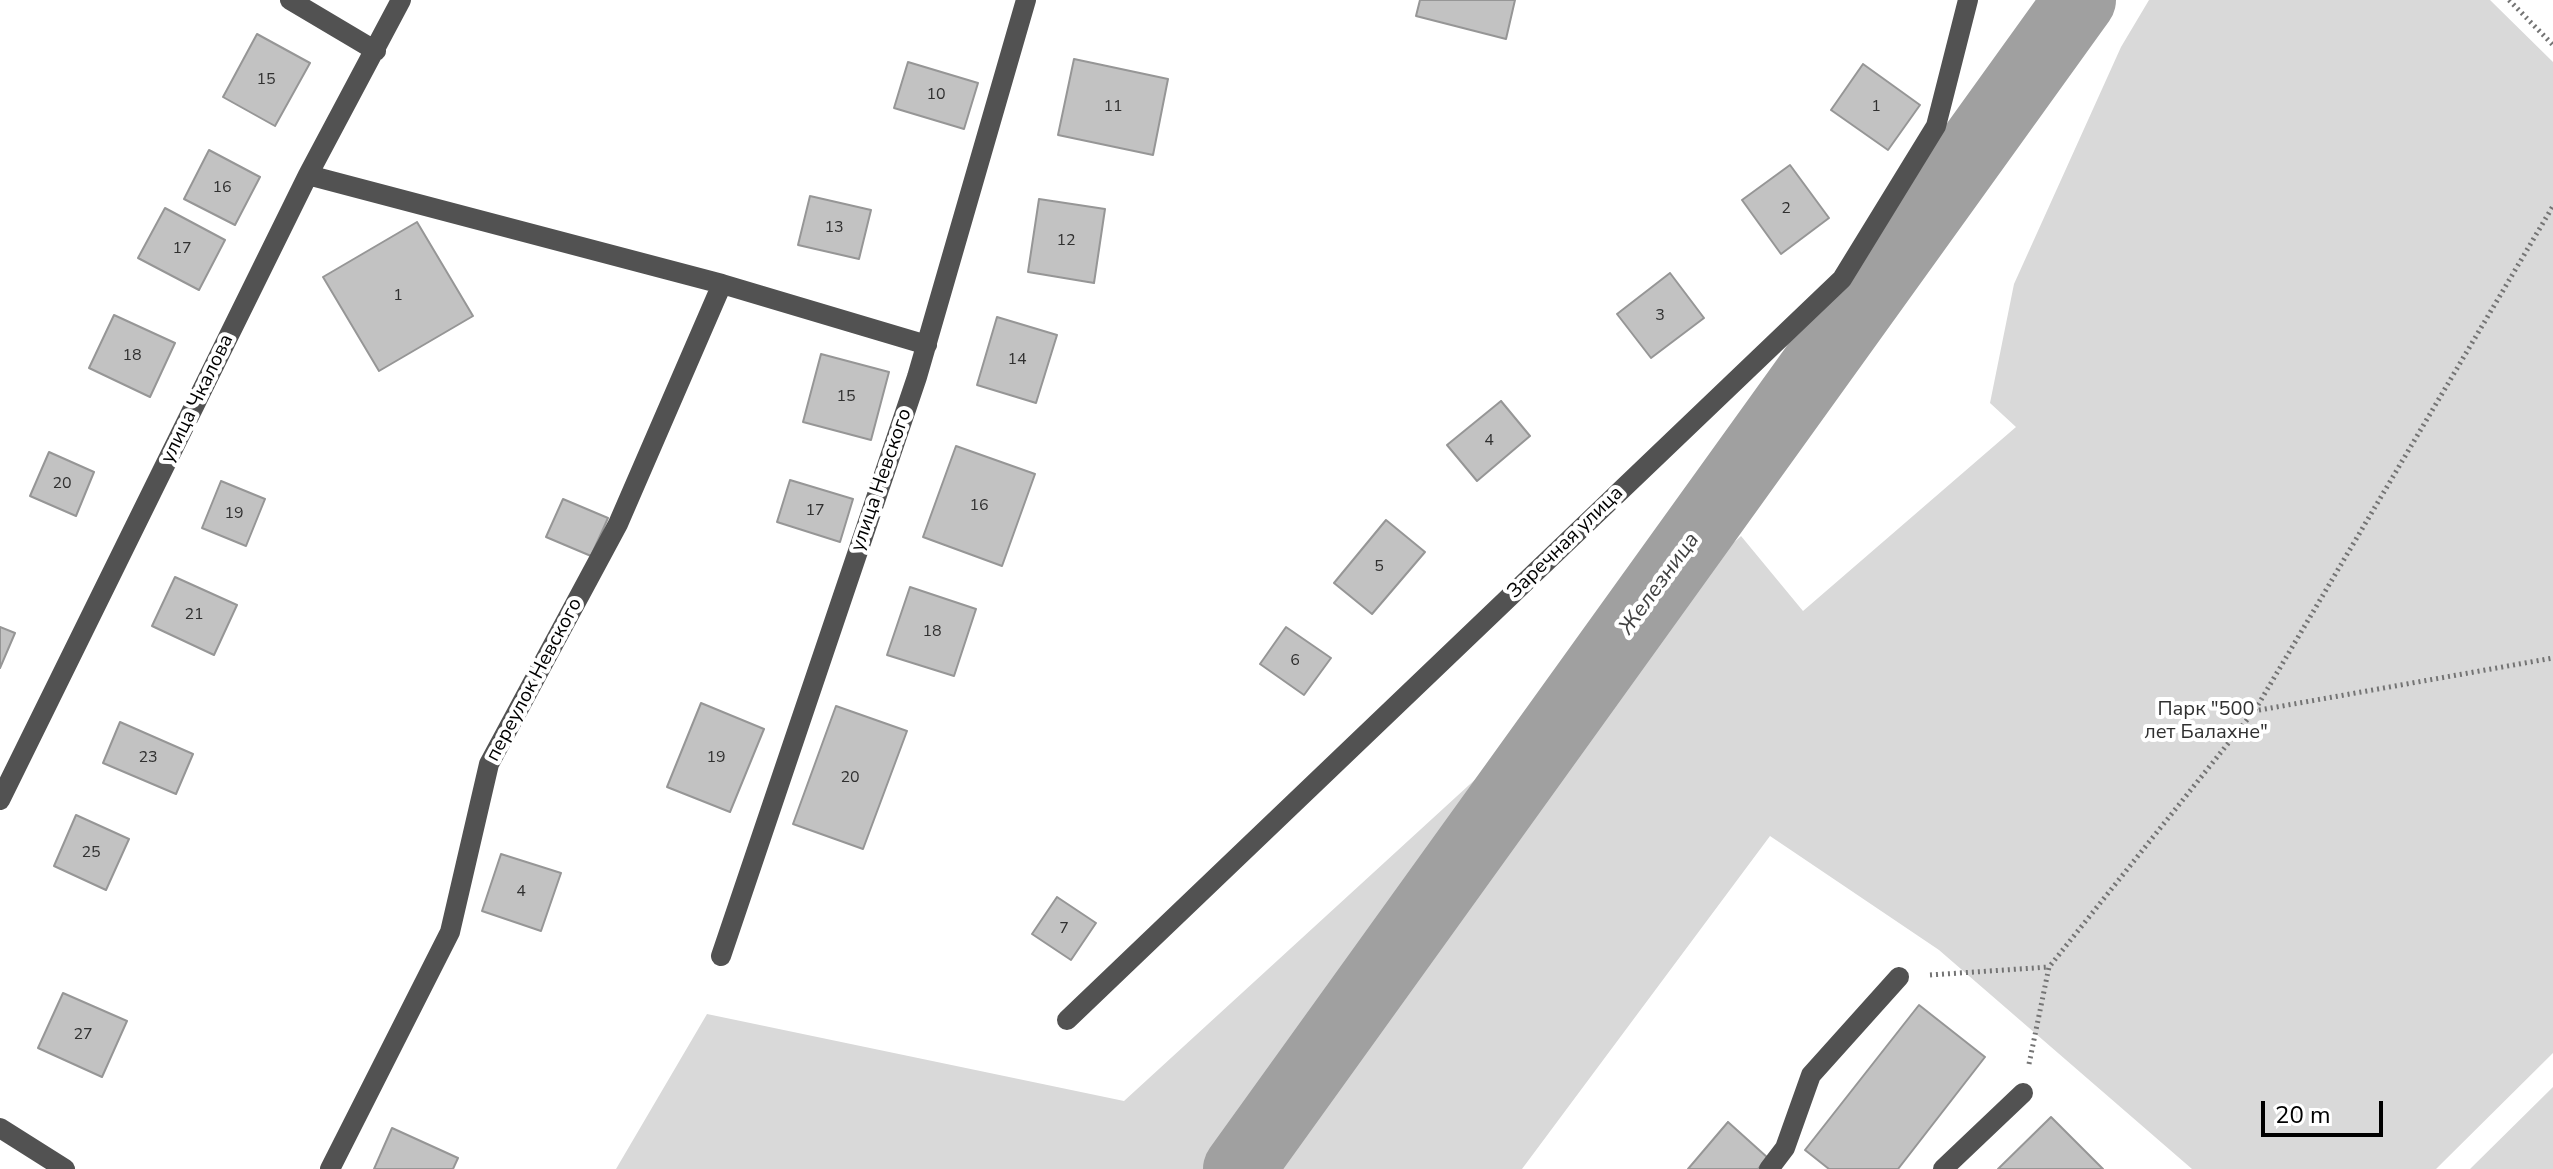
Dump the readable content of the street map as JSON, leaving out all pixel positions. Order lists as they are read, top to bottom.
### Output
{
  "streets": {
    "street": [
      "улица Чкалова",
      "улица Невского",
      "Заречная улица",
      "переулок Невского"
    ]
  },
  "water": ["Железница"],
  "parks": ["Парк \"500 лет Балахне\""],
  "house_numbers": [
    "15",
    "10",
    "11",
    "1",
    "16",
    "2",
    "13",
    "12",
    "17",
    "1",
    "3",
    "18",
    "14",
    "15",
    "4",
    "20",
    "16",
    "17",
    "19",
    "5",
    "21",
    "18",
    "6",
    "23",
    "19",
    "20",
    "25",
    "4",
    "7",
    "27"
  ],
  "scale_bar": "20 m"
}
